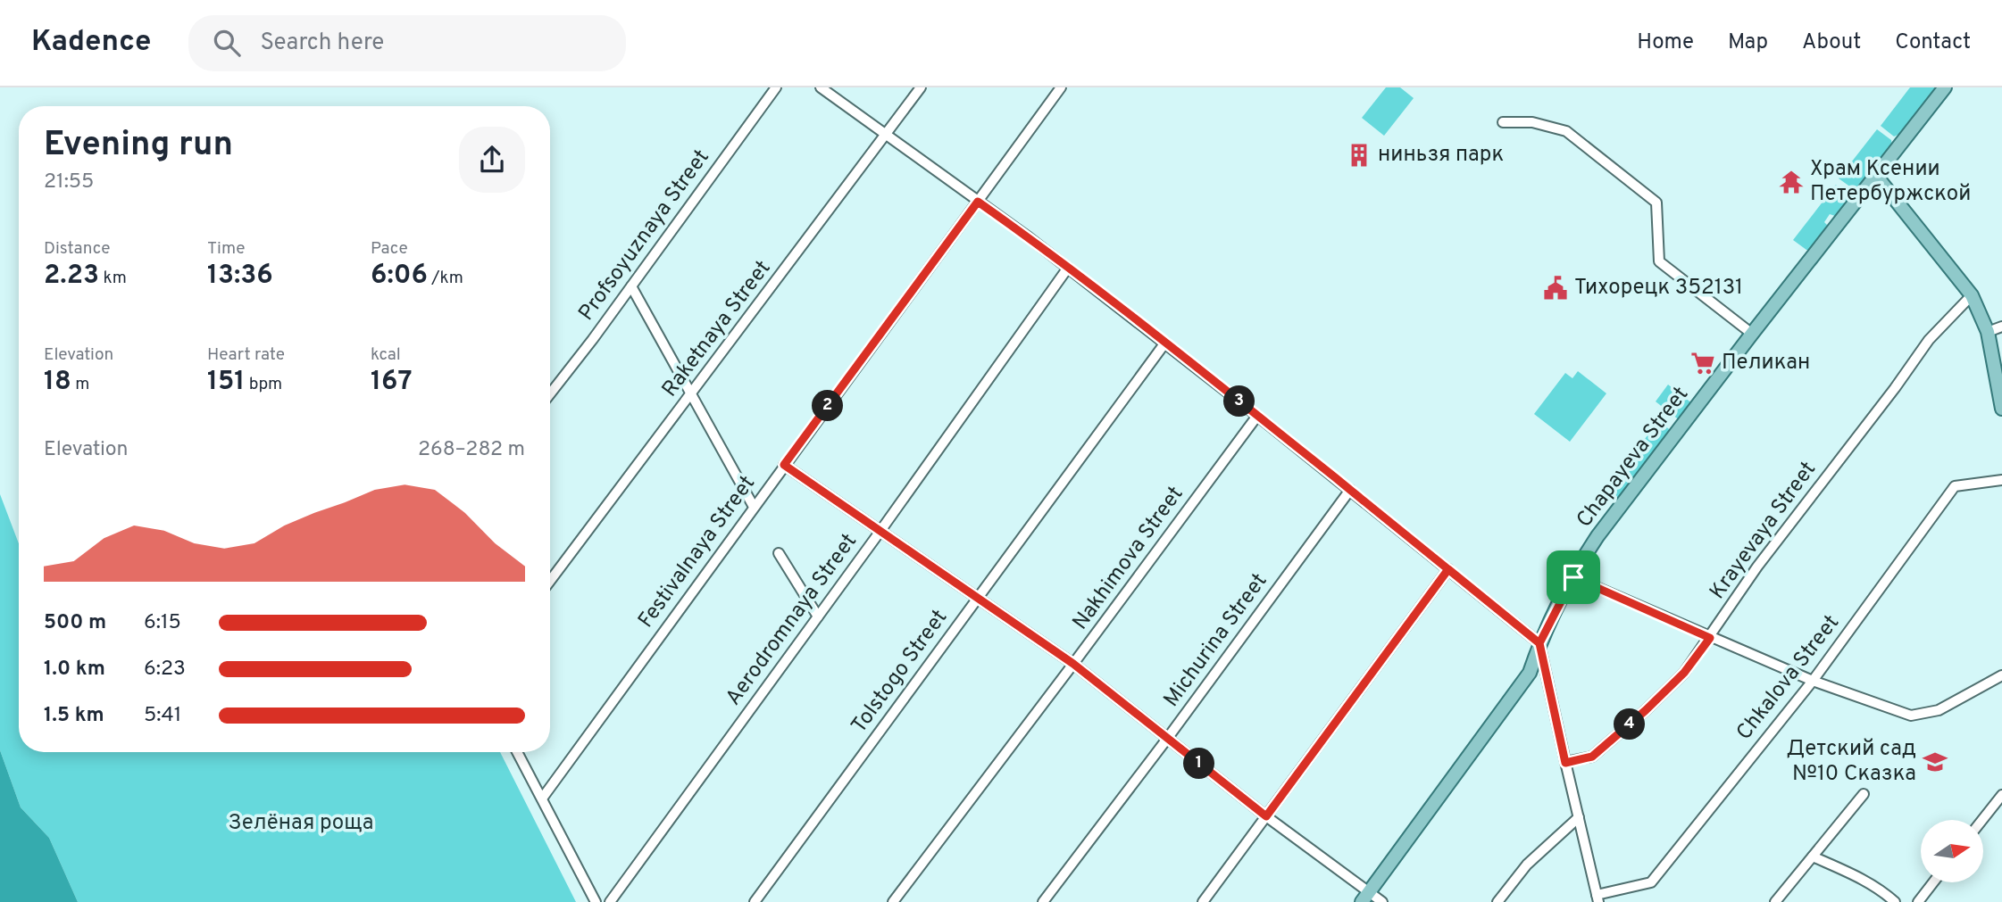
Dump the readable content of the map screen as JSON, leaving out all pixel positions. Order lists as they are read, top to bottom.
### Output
{
  "streets": {
    "main road": ["Chapayeva Street"],
    "street": [
      "Profsoyuznaya Street",
      "Raketnaya Street",
      "Krayevaya Street",
      "Festivalnaya Street",
      "Nakhimova Street",
      "Aerodromnaya Street",
      "Michurina Street",
      "Tolstogo Street",
      "Chkalova Street"
    ]
  },
  "parks": ["Зелёная роща"],
  "places": {
    "building": ["ниньзя парк"],
    "temple": ["Храм Ксении Петербуржской"],
    "public building": ["Тихорецк 352131"],
    "supermarket": ["Пеликан"],
    "school or university": ["Детский сад №10 Сказка"]
  },
  "north": "right",
  "page": {
    "header": "Kadence",
    "search": "Search here",
    "nav": [
      "Home",
      "Map",
      "About",
      "Contact"
    ],
    "heading": ["Evening run", "21:55"],
    "stats": [
      ["Distance", "2.23 km"],
      ["Time", "13:36"],
      ["Pace", "6:06 /km"],
      ["Elevation", "18 m"],
      ["Heart rate", "151 bpm"],
      ["kcal", "167"]
    ],
    "pins": [
      "3",
      "2",
      "4",
      "1"
    ],
    "chart": ["Elevation", "268–282 m"],
    "list": [
      {
        "name": "500 m",
        "note": "6:15"
      },
      {
        "name": "1.0 km",
        "note": "6:23"
      },
      {
        "name": "1.5 km",
        "note": "5:41"
      }
    ]
  }
}
